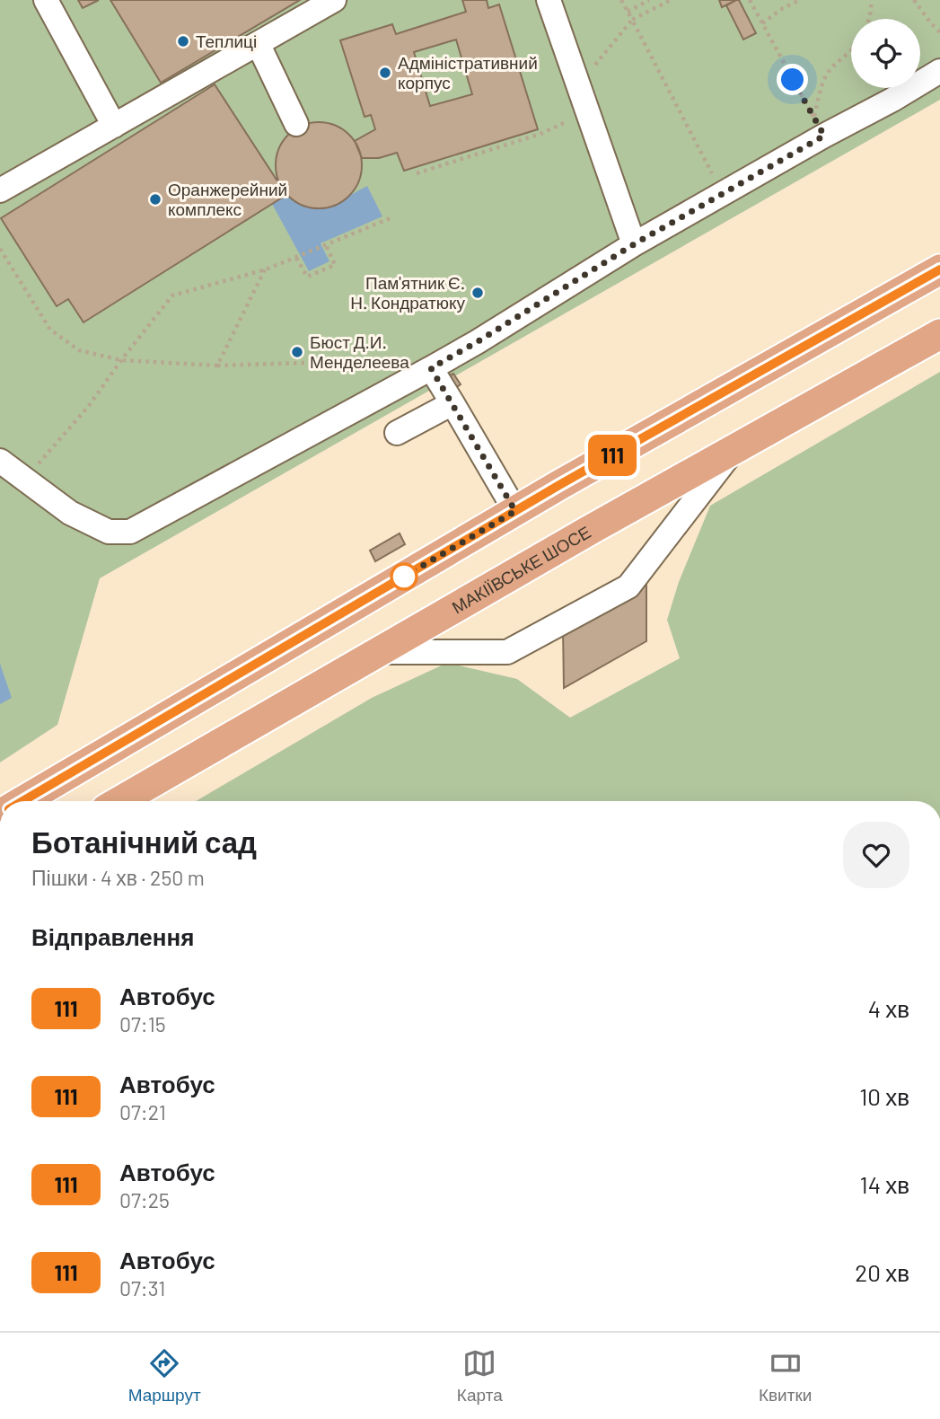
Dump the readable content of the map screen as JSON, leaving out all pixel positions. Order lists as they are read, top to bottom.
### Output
{
  "streets": {
    "main road": ["МАКІЇВСЬКЕ ШОСЕ"]
  },
  "places": [
    "Теплиці",
    "Адміністративний корпус",
    "Оранжерейний комплекс",
    "Пам'ятник Є. Н. Кондратюку",
    "Бюст Д.И. Менделеева"
  ],
  "lines": ["bus line 111"],
  "page": {
    "on_map": "111",
    "heading": [
      ["Ботанічний сад", "Пішки · 4 хв · 250 m"],
      "Відправлення"
    ],
    "list": [
      {
        "mark": "111",
        "name": "Автобус",
        "note": "07:15",
        "value": "4 хв"
      },
      {
        "mark": "111",
        "name": "Автобус",
        "note": "07:21",
        "value": "10 хв"
      },
      {
        "mark": "111",
        "name": "Автобус",
        "note": "07:25",
        "value": "14 хв"
      },
      {
        "mark": "111",
        "name": "Автобус",
        "note": "07:31",
        "value": "20 хв"
      }
    ],
    "tabs": ["Маршрут", "Карта", "Квитки"]
  }
}
